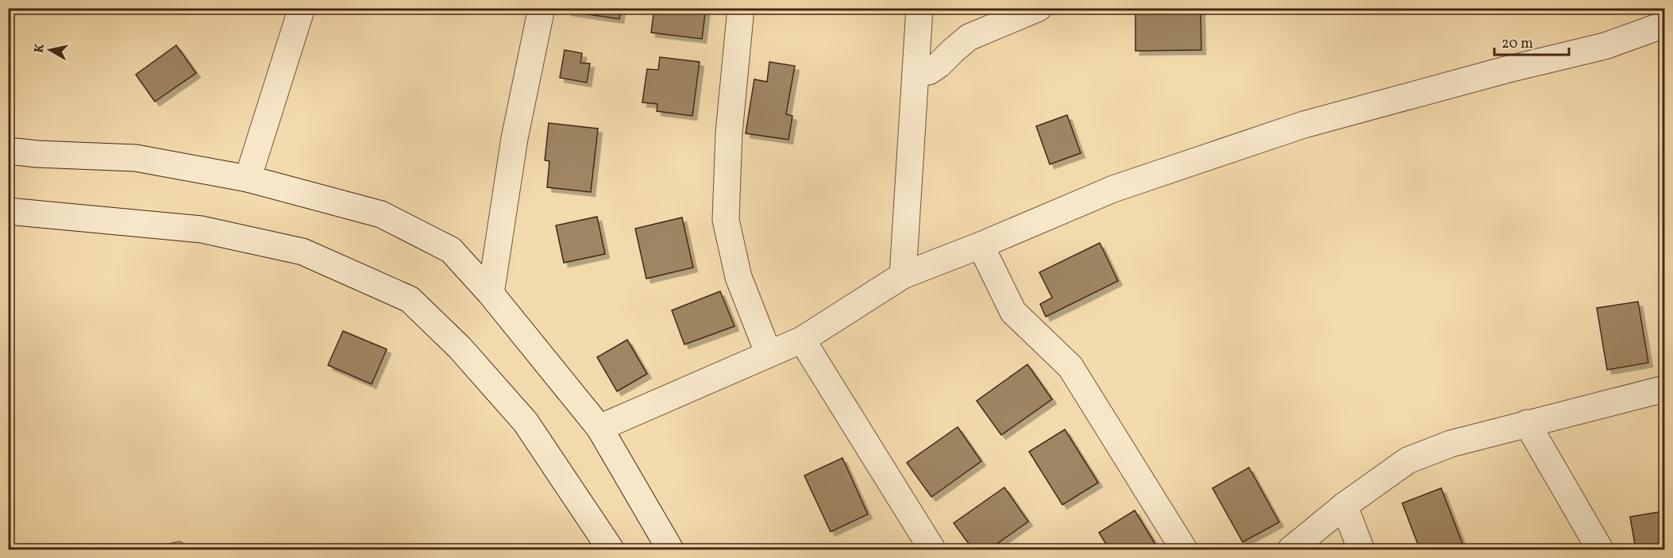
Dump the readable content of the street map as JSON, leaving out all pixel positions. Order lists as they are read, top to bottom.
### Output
{
  "scale_bar": "20 m",
  "north": "left"
}
